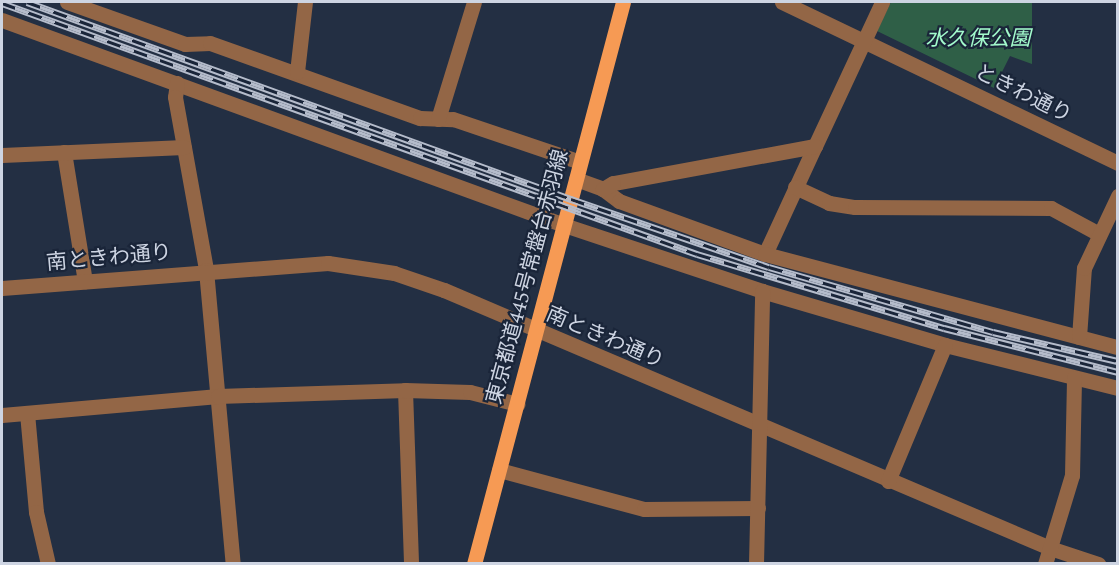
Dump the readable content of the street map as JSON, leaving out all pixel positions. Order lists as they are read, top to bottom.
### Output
{
  "streets": {
    "main road": ["東京都道445号常盤台赤羽線"],
    "street": ["ときわ通り", "南ときわ通り"]
  },
  "crossings": [
    ["南ときわ通り", "東京都道445号常盤台赤羽線"]
  ],
  "parks": ["水久保公園"]
}
